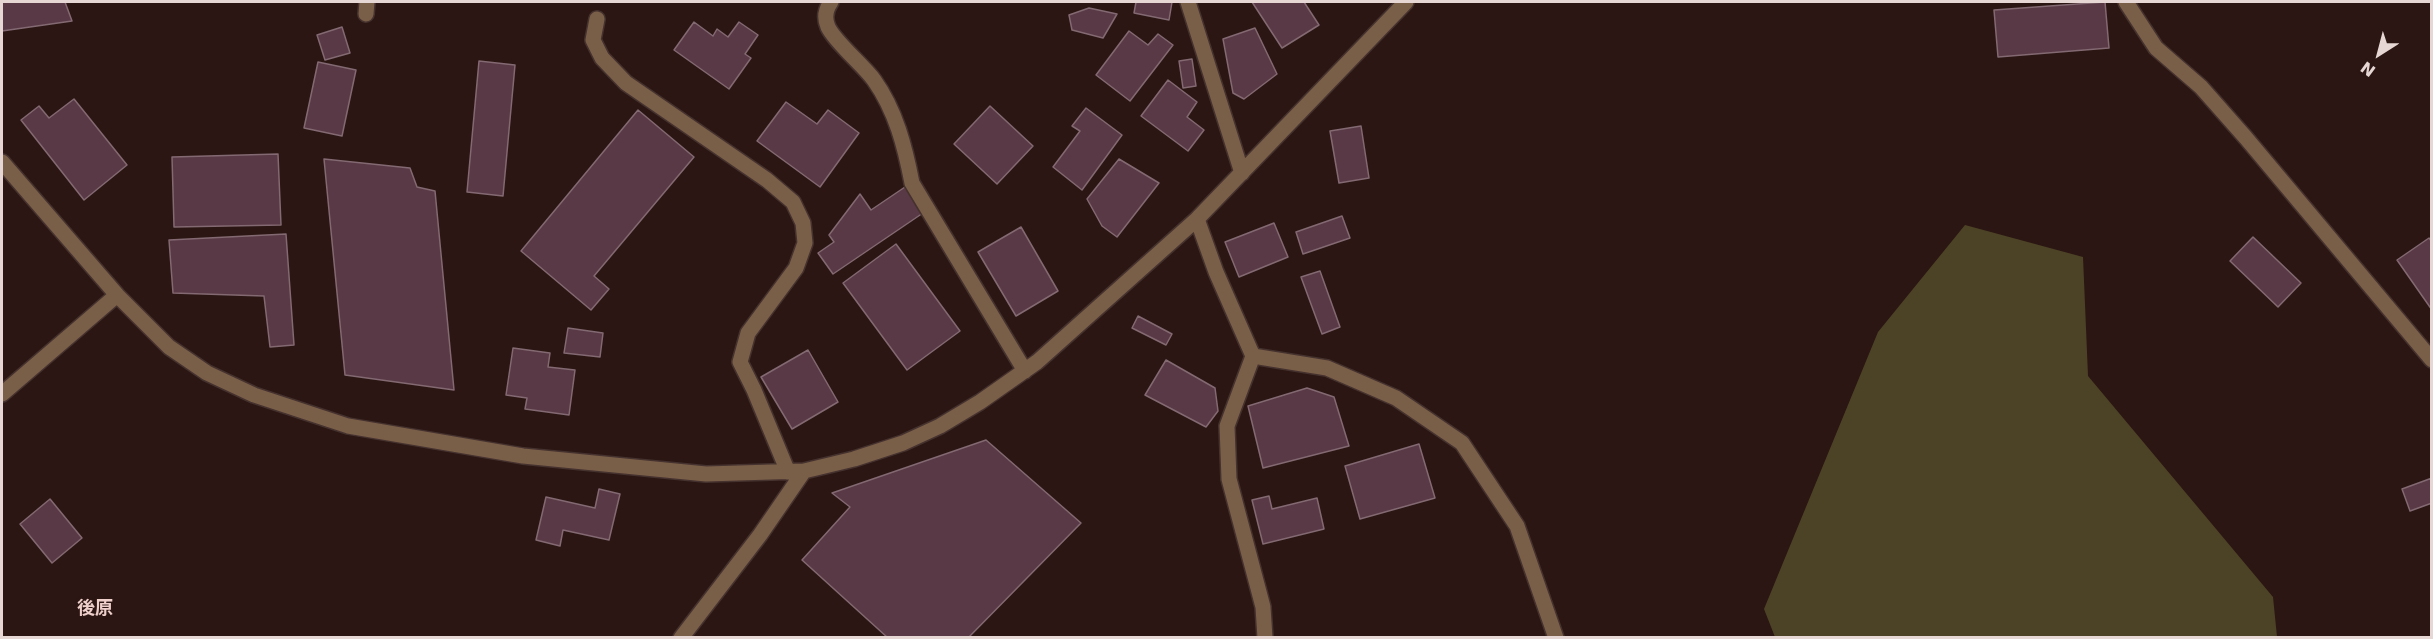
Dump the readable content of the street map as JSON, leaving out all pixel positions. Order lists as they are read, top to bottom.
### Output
{
  "districts": ["後原"],
  "north": "bottom left"
}
